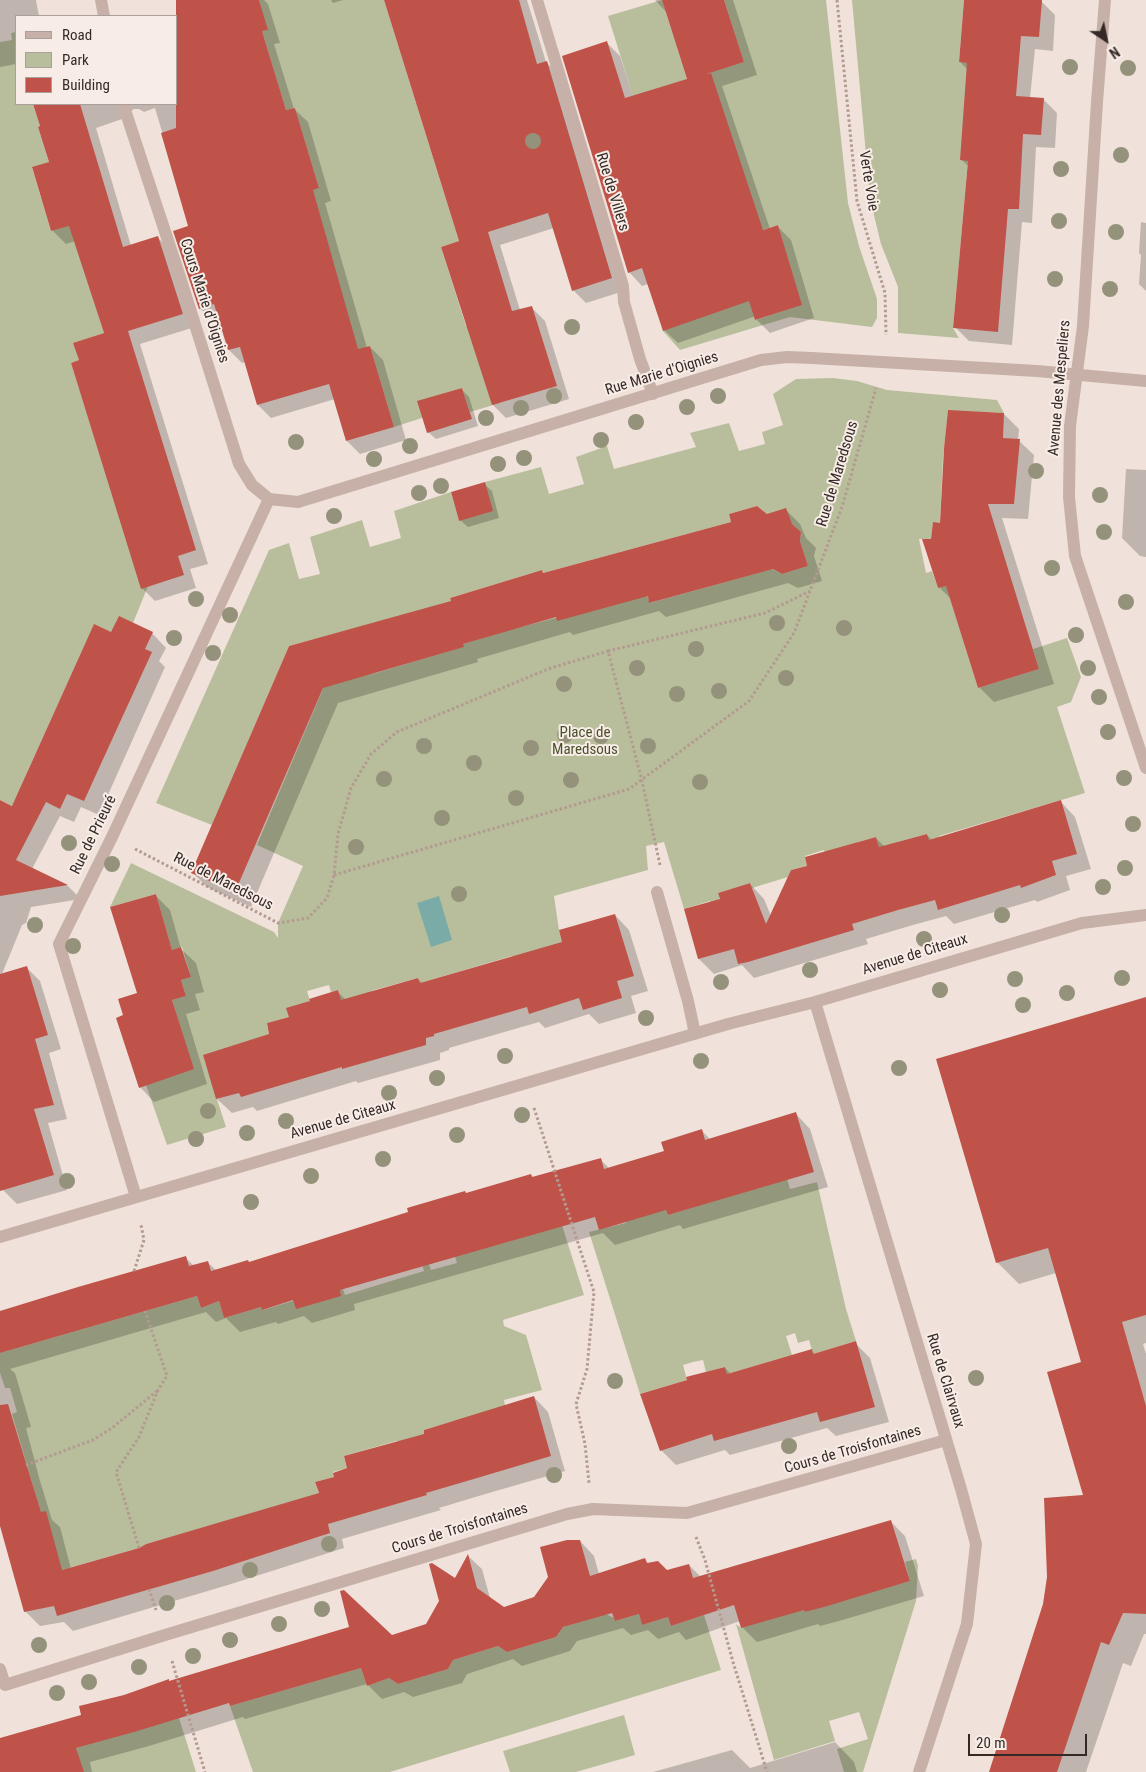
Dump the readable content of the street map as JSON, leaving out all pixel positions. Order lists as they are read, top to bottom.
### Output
{
  "streets": {
    "street": [
      "Rue de Villers",
      "Cours Marie d'Oignies",
      "Rue Marie d'Oignies",
      "Avenue des Mespeliers",
      "Rue de Prieuré",
      "Avenue de Citeaux",
      "Rue de Clairvaux",
      "Cours de Troisfontaines"
    ],
    "path": ["Verte Voie", "Rue de Maredsous"]
  },
  "crossings": [
    ["Verte Voie", "Rue Marie d'Oignies"],
    ["Verte Voie", "Rue de Maredsous"],
    ["Rue de Villers", "Rue Marie d'Oignies"],
    ["Cours Marie d'Oignies", "Rue Marie d'Oignies"],
    ["Cours Marie d'Oignies", "Rue de Prieuré"],
    ["Rue Marie d'Oignies", "Avenue des Mespeliers"],
    ["Rue Marie d'Oignies", "Rue de Maredsous"],
    ["Rue Marie d'Oignies", "Rue de Prieuré"],
    ["Rue de Maredsous", "Rue de Prieuré"],
    ["Rue de Prieuré", "Avenue de Citeaux"],
    ["Avenue de Citeaux", "Rue de Clairvaux"],
    ["Rue de Clairvaux", "Cours de Troisfontaines"]
  ],
  "parks": ["Place de Maredsous"],
  "legend": ["Road", "Park", "Building"],
  "scale_bar": "20 m",
  "north": "bottom right"
}
